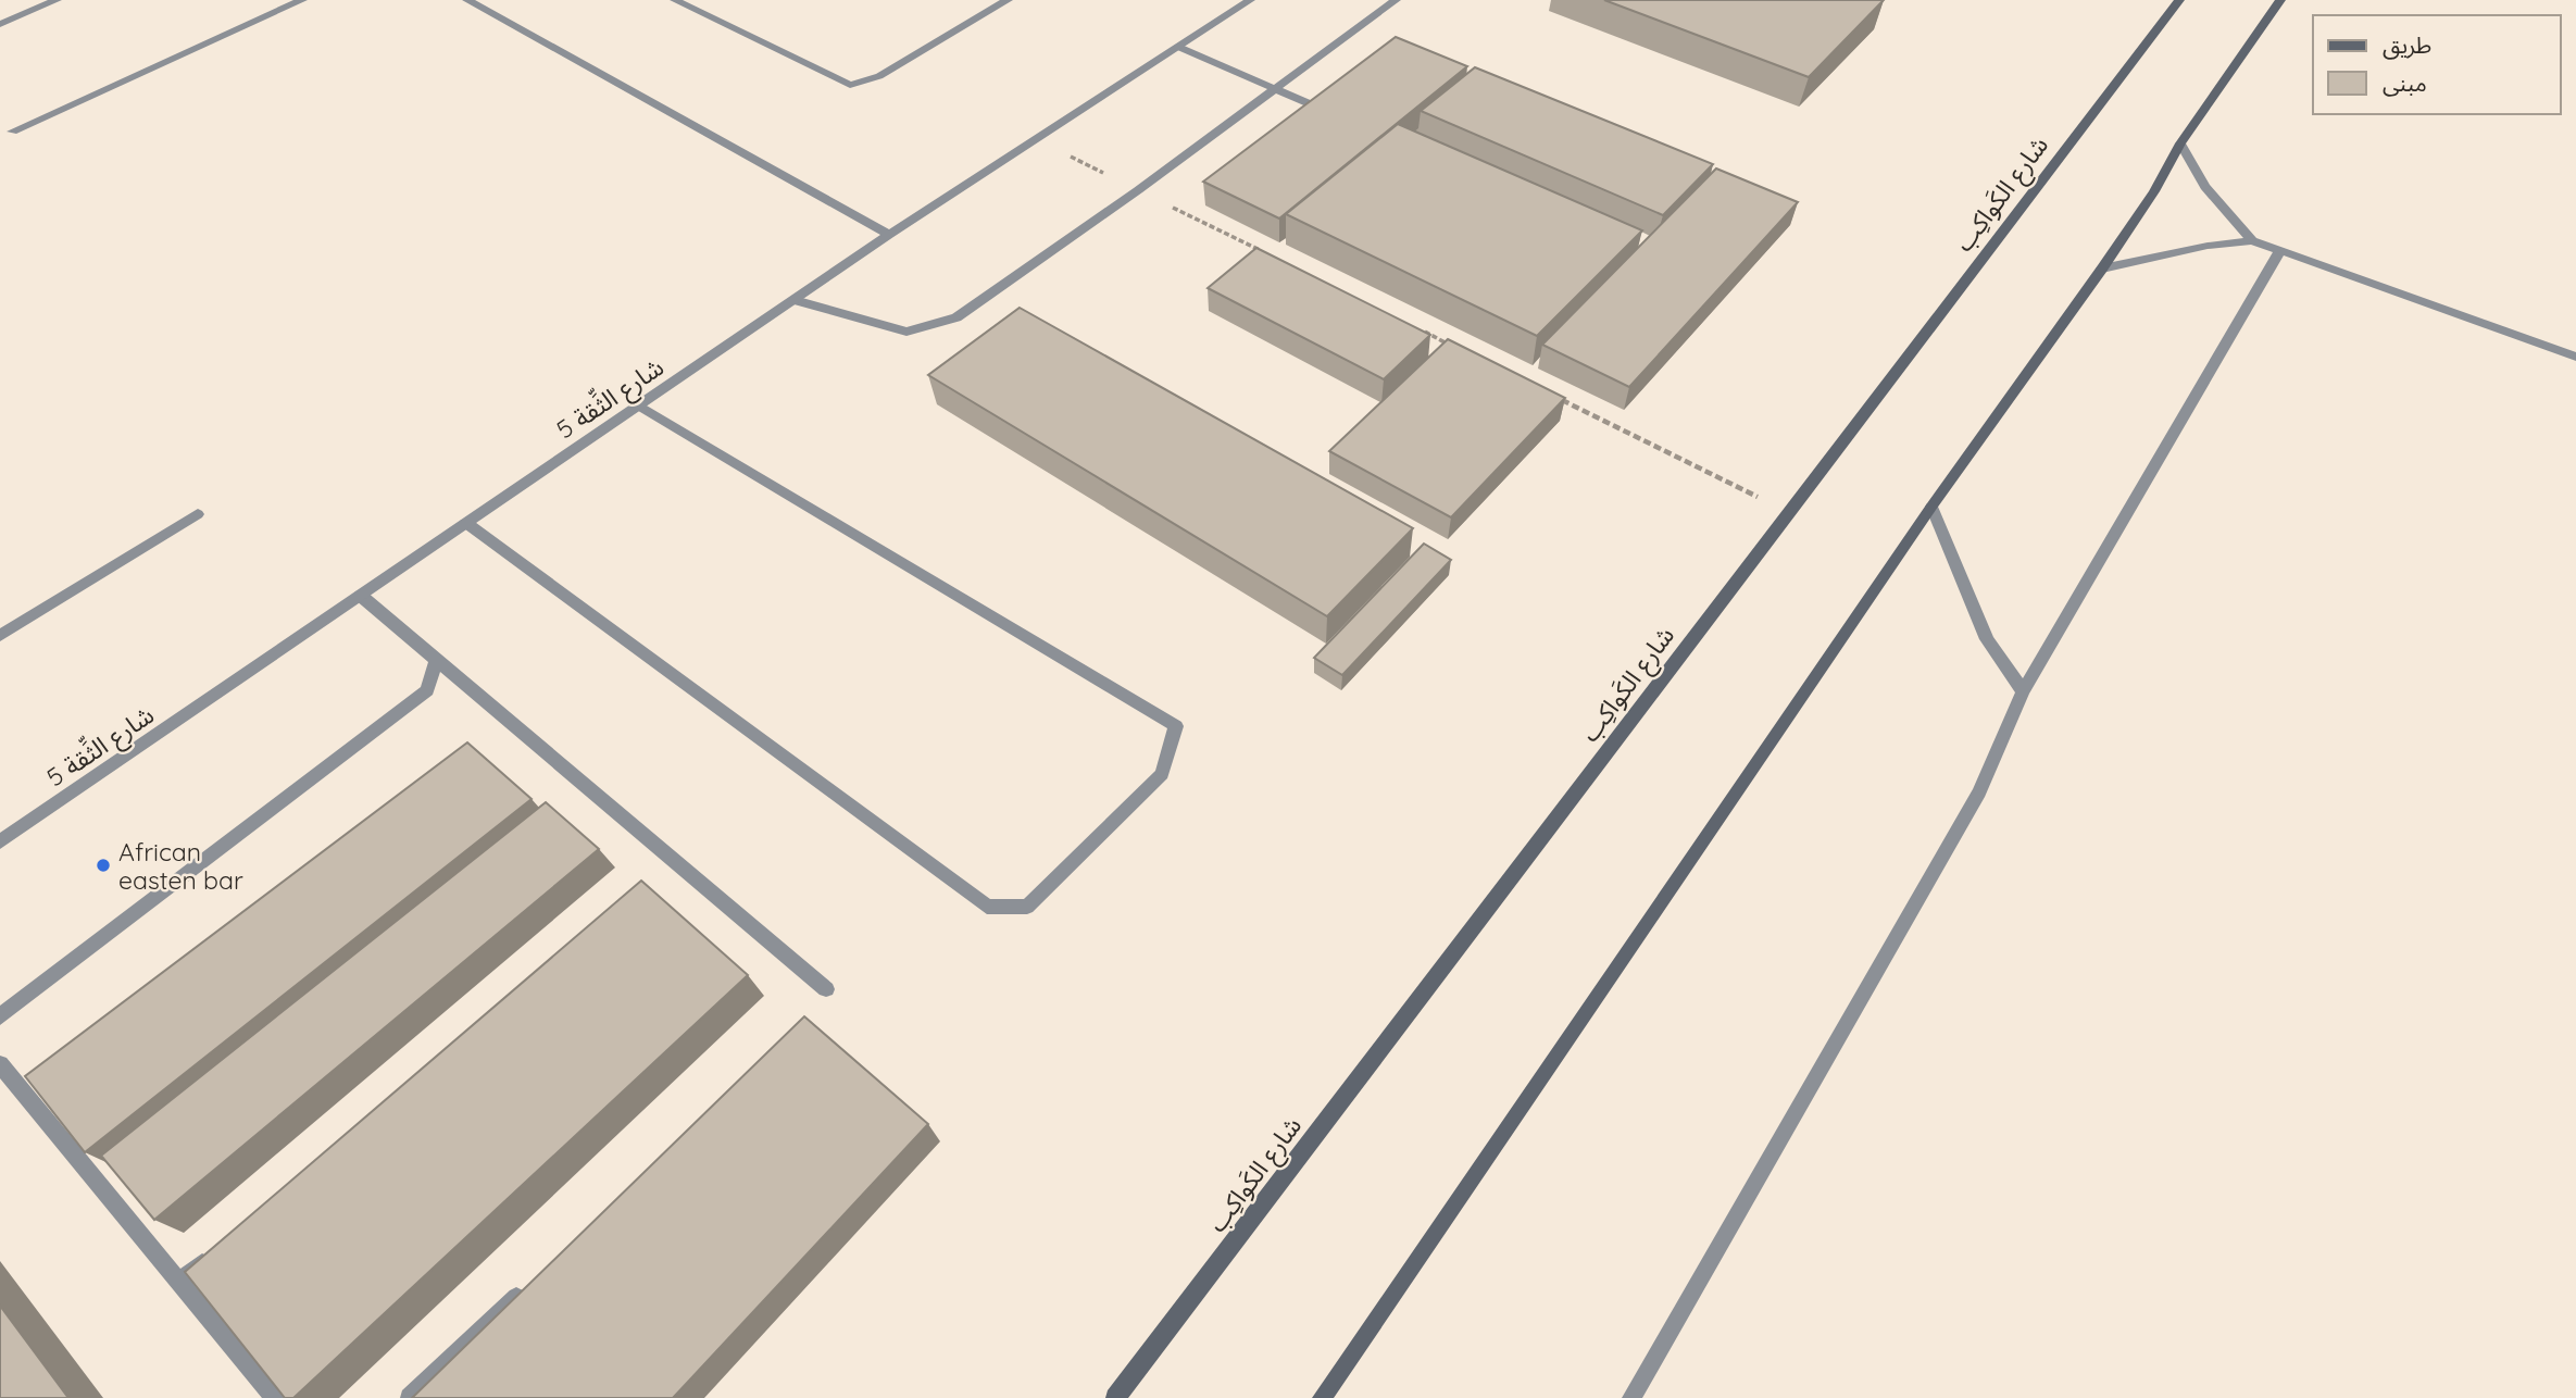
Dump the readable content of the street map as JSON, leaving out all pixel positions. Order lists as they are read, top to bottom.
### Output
{
  "streets": {
    "street": ["شارع الكَواكِب", "شارع الثِّقة 5"]
  },
  "places": ["African easten bar"],
  "legend": ["طريق", "مبنى"]
}
